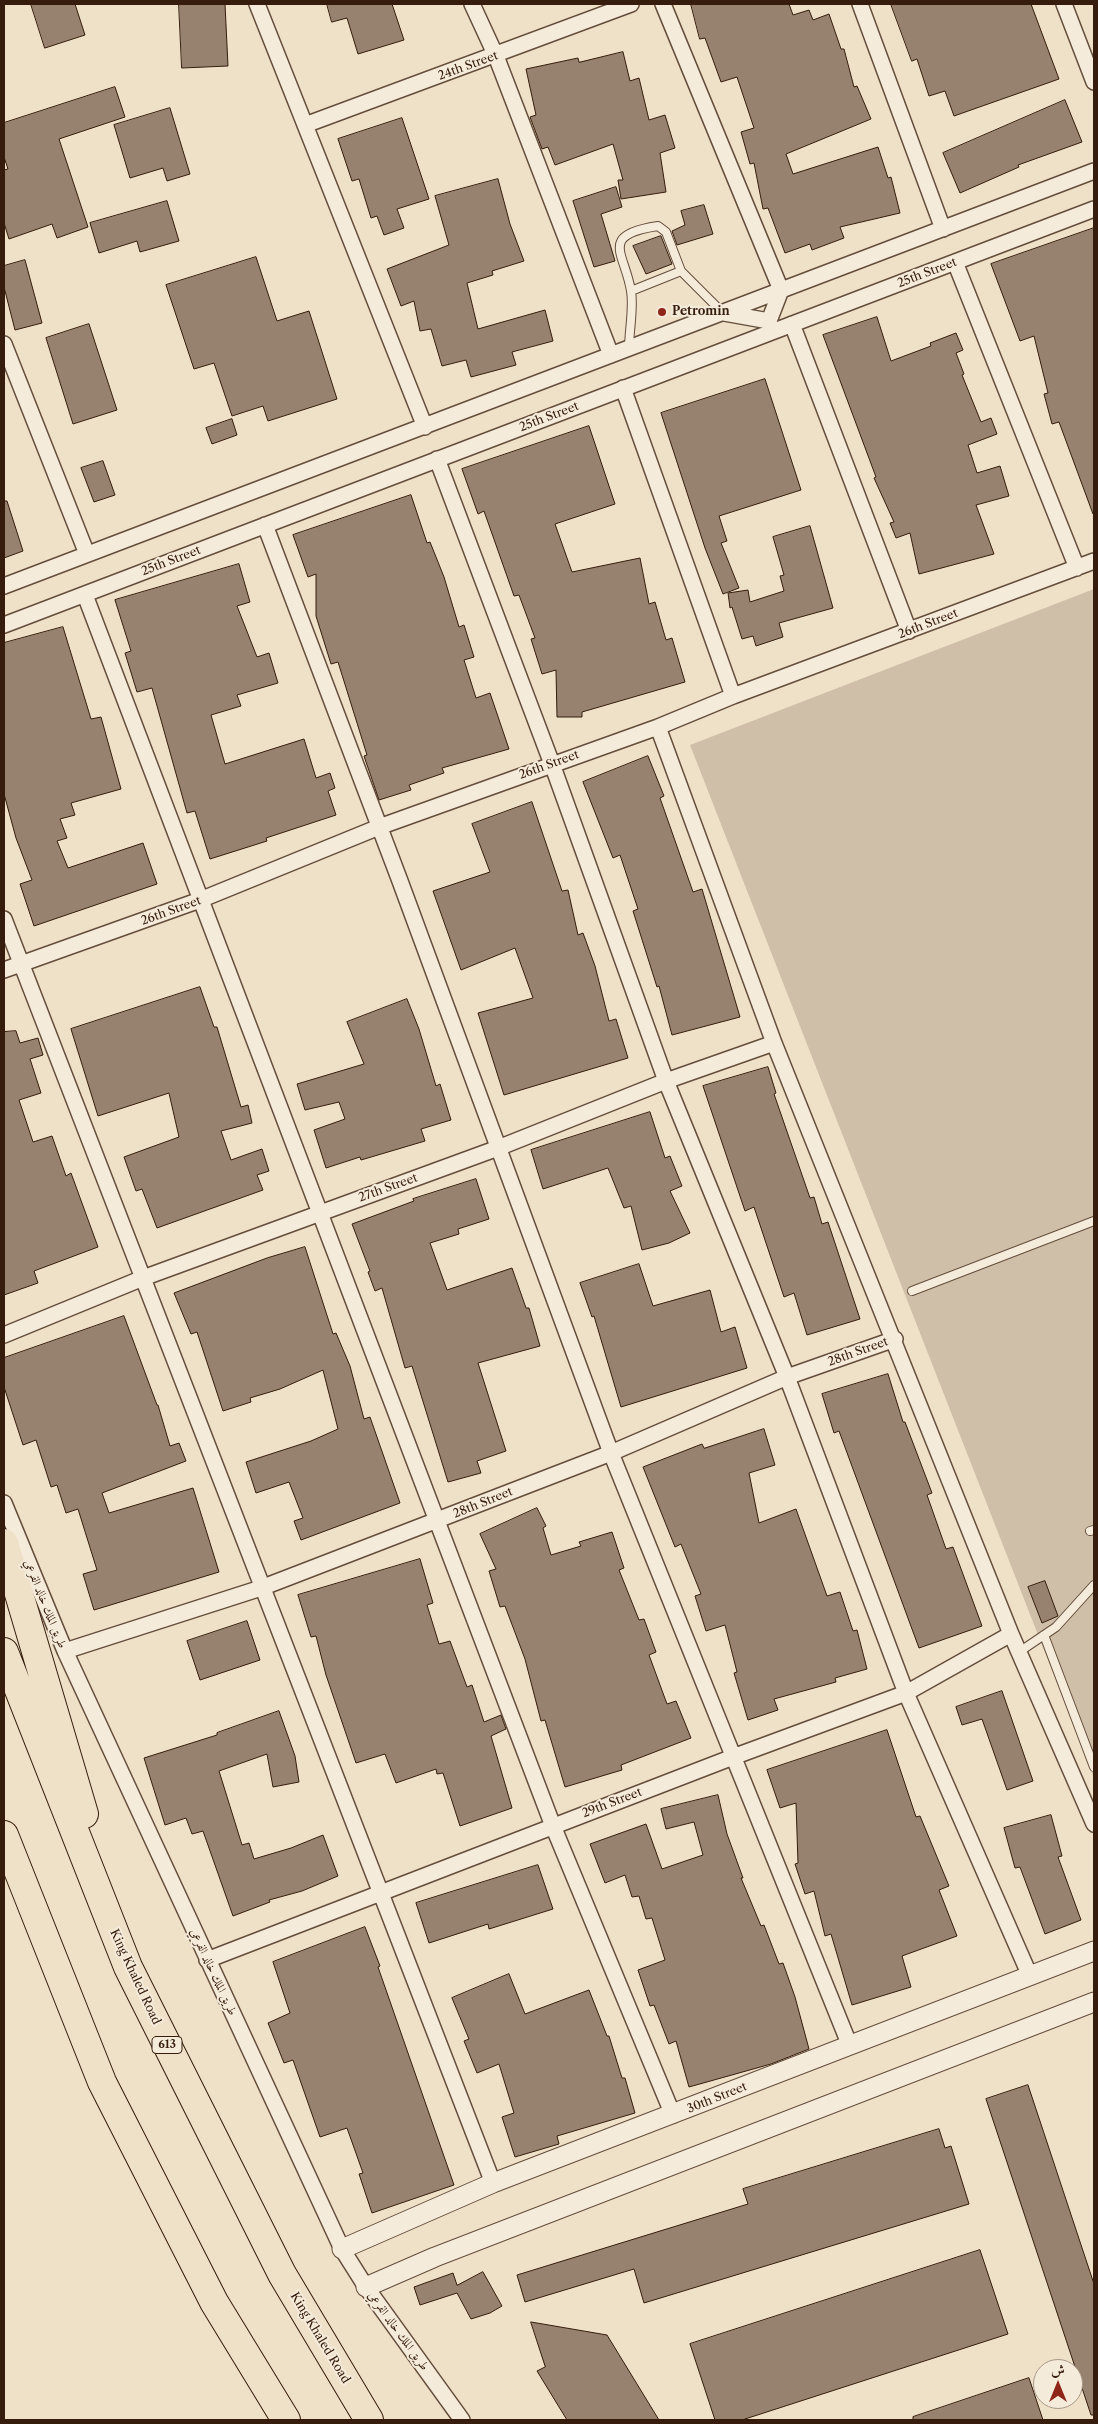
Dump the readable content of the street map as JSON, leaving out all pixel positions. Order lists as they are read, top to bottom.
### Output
{
  "streets": {
    "highway": ["King Khaled Road", "613"],
    "street": [
      "24th Street",
      "25th Street",
      "26th Street",
      "27th Street",
      "28th Street",
      "طريق الملك خالد الفرعي",
      "29th Street",
      "30th Street"
    ]
  },
  "crossings": [
    ["28th Street", "طريق الملك خالد الفرعي"],
    ["طريق الملك خالد الفرعي", "29th Street"],
    ["طريق الملك خالد الفرعي", "30th Street"]
  ],
  "places": ["Petromin"],
  "north": "top"
}
